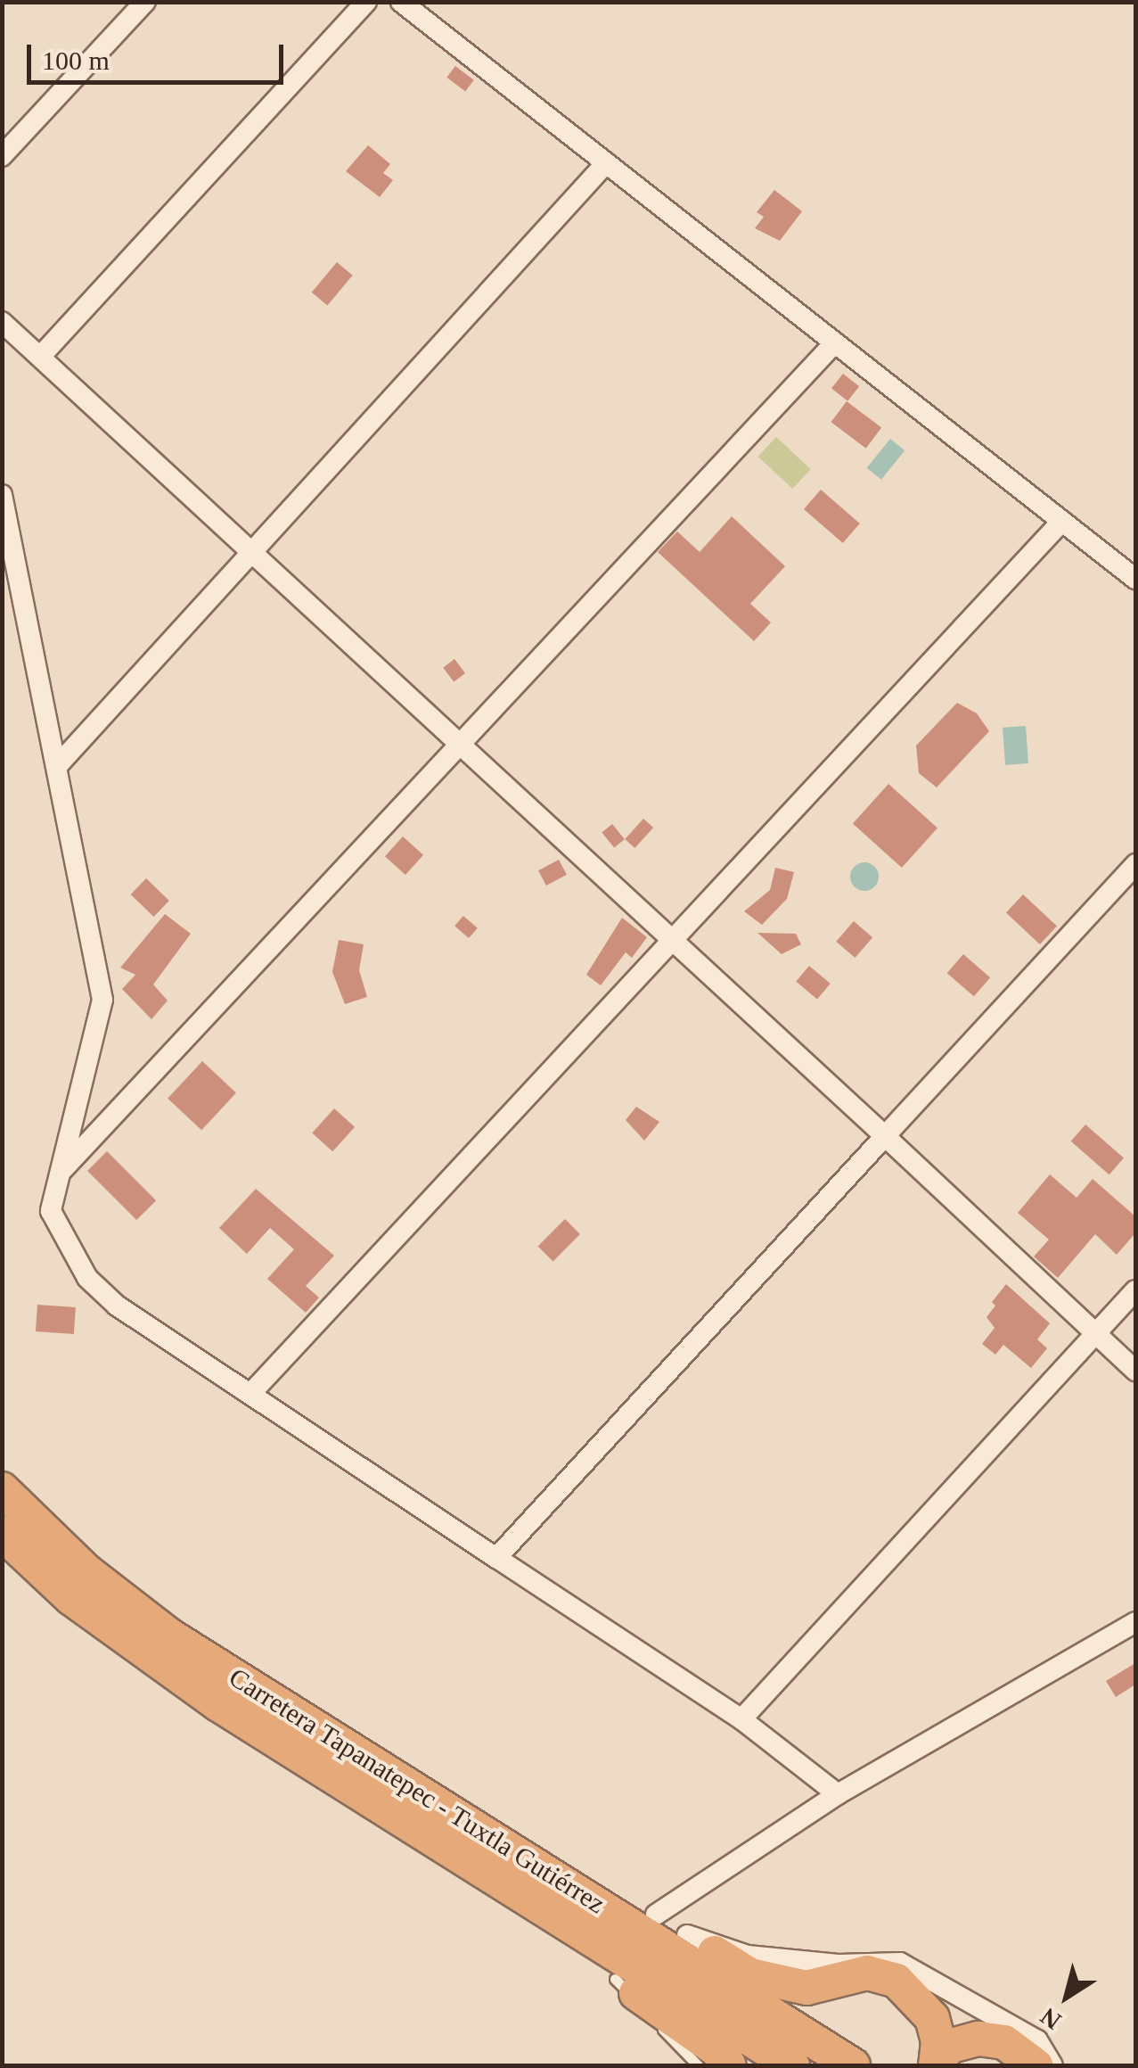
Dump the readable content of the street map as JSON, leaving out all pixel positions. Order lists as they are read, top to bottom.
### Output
{
  "streets": {
    "highway": ["Carretera Tapanatepec - Tuxtla Gutiérrez"]
  },
  "scale_bar": "100 m",
  "north": "bottom left"
}
